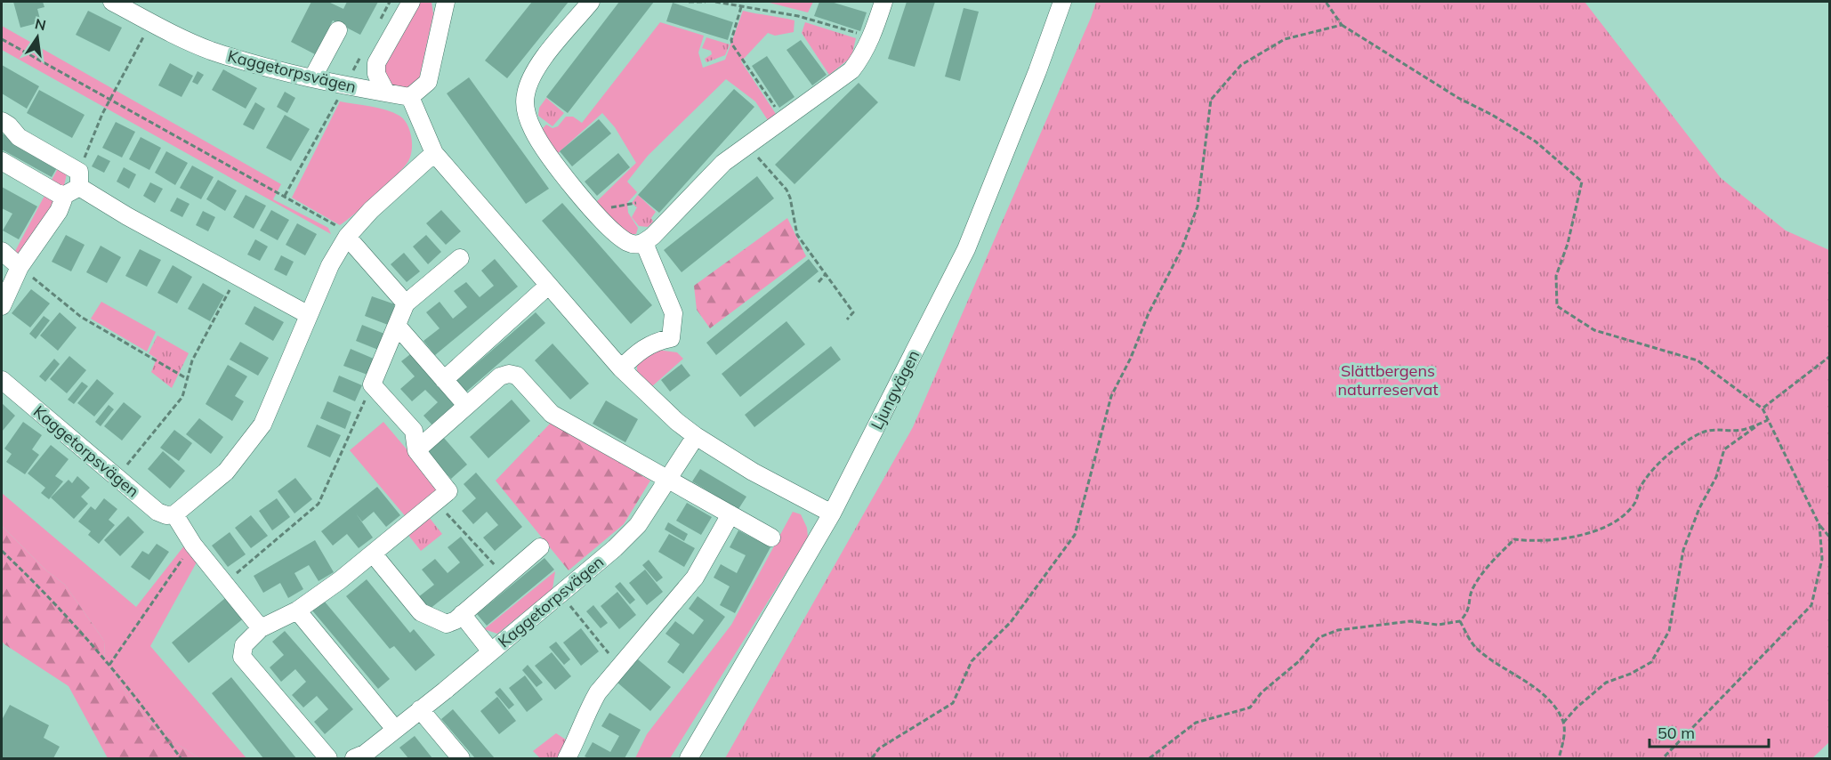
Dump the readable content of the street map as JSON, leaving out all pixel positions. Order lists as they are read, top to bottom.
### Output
{
  "streets": {
    "street": ["Kaggetorpsvägen", "Ljungvägen"]
  },
  "parks": ["Slättbergens naturreservat"],
  "scale_bar": "50 m",
  "north": "top"
}
